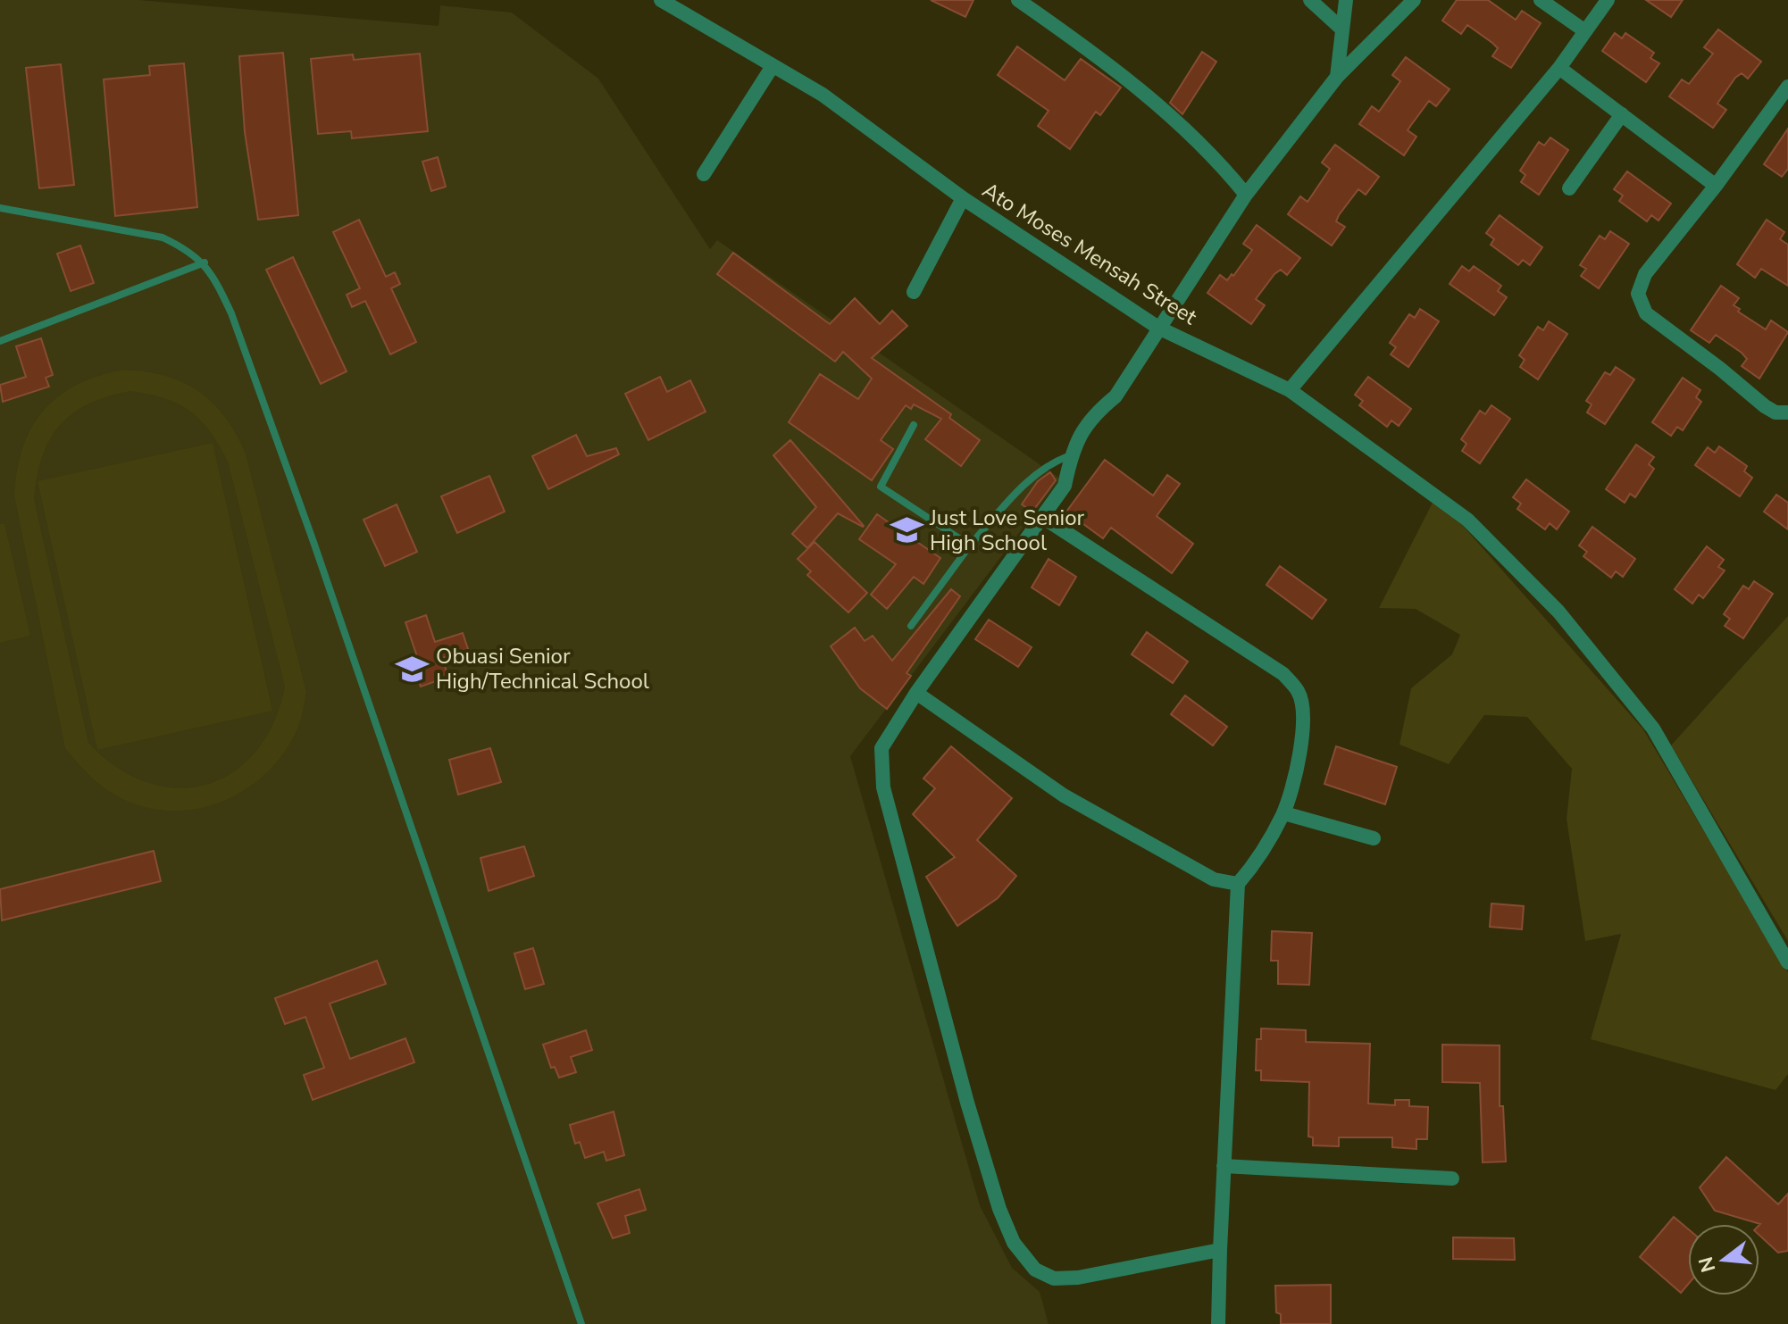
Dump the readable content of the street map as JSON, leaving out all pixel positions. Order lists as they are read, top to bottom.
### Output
{
  "streets": {
    "street": ["Ato Moses Mensah Street"]
  },
  "places": {
    "school or university": ["Just Love Senior High School", "Obuasi Senior High/Technical School"]
  },
  "north": "left"
}
